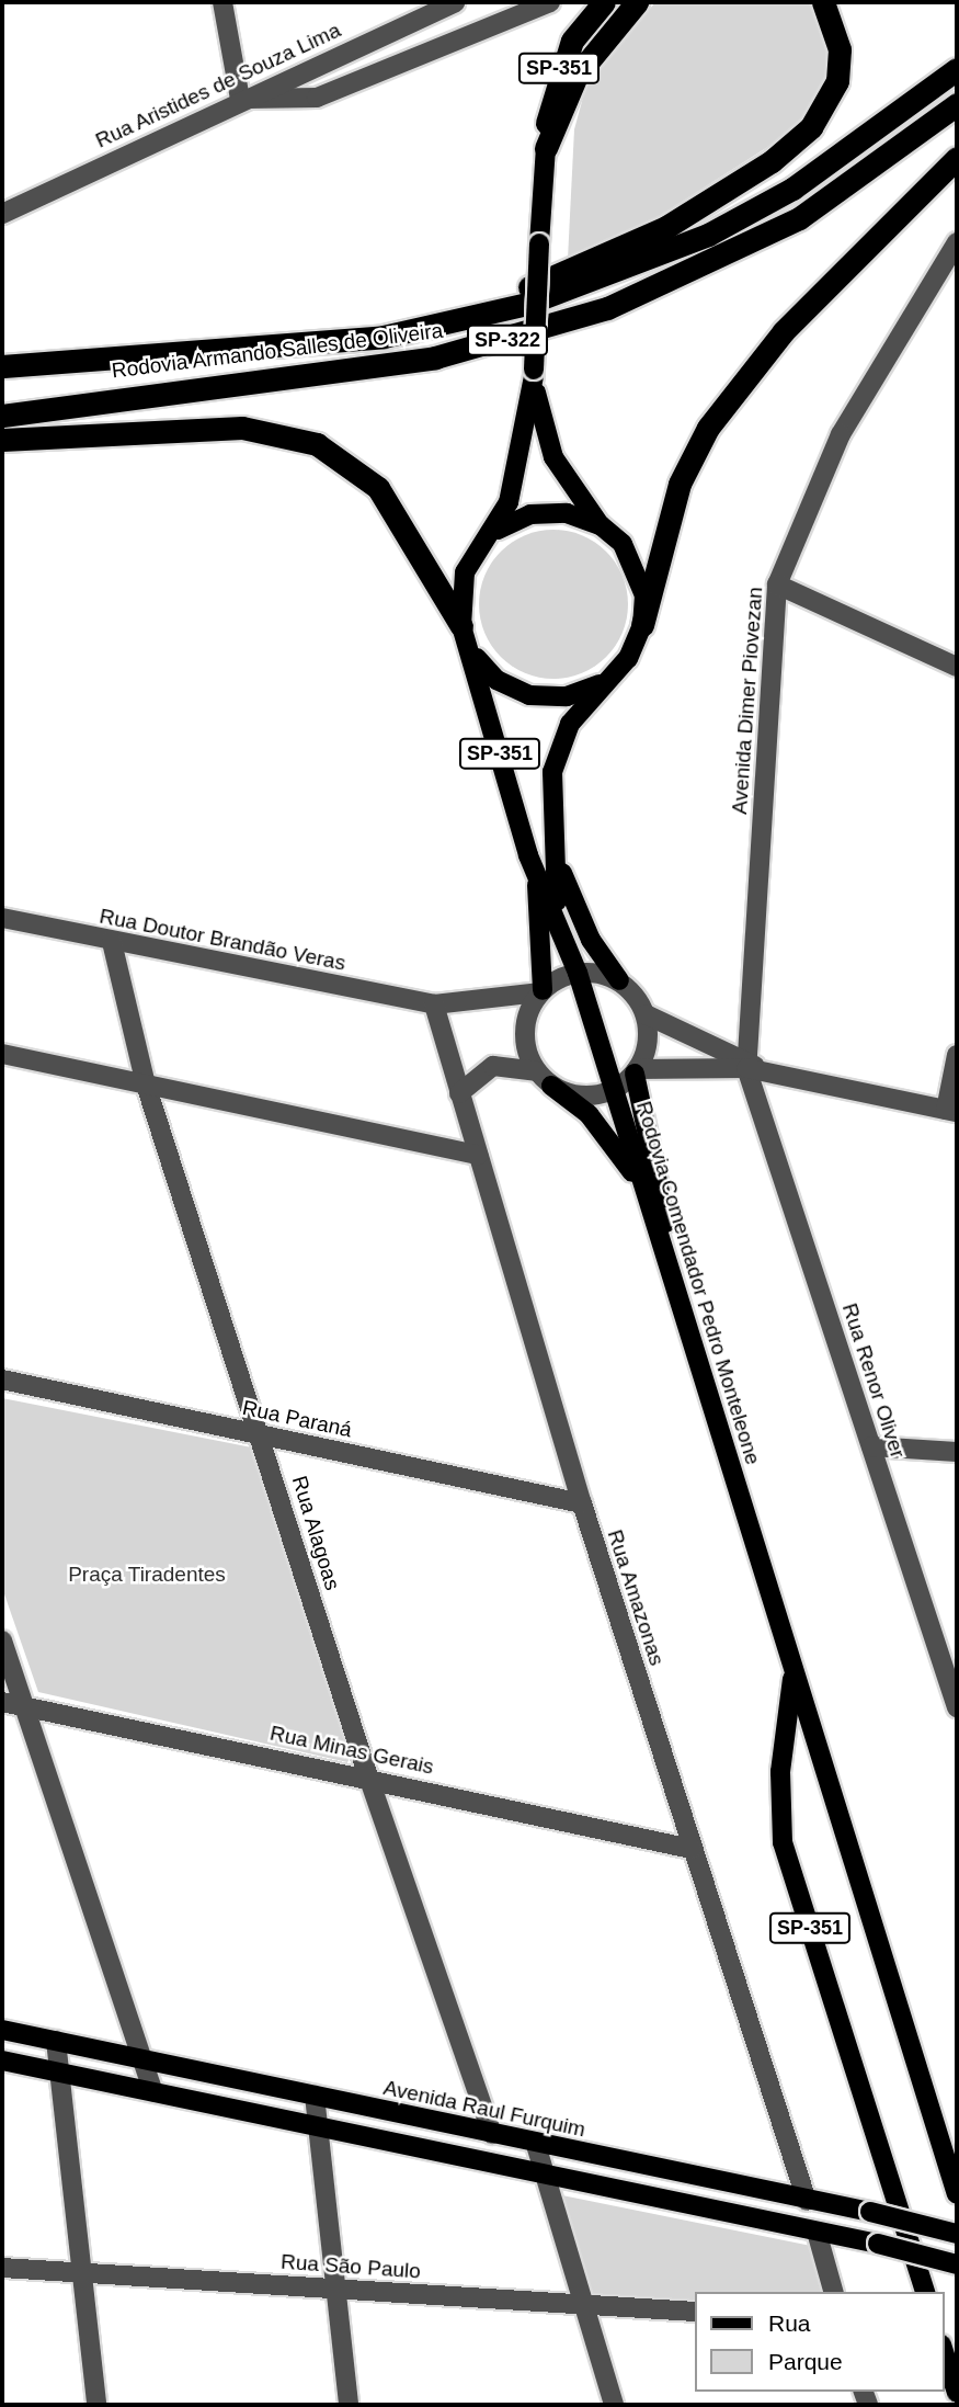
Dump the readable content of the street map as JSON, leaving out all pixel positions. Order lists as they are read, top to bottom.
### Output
{
  "streets": {
    "highway": ["SP-351", "SP-322", "Rodovia Armando Salles de Oliveira"],
    "main road": ["Rodovia Comendador Pedro Monteleone", "Avenida Raul Furquim"],
    "street": [
      "Rua Aristides de Souza Lima",
      "Avenida Dimer Piovezan",
      "Rua Doutor Brandão Veras",
      "Rua Renor Oliver",
      "Rua Paraná",
      "Rua Alagoas",
      "Rua Amazonas",
      "Rua Minas Gerais",
      "Rua São Paulo"
    ]
  },
  "crossings": [
    ["SP-351", "Rodovia Comendador Pedro Monteleone"],
    ["Avenida Dimer Piovezan", "Rua Renor Oliver"],
    ["Rua Doutor Brandão Veras", "Rua Alagoas"],
    ["Rua Doutor Brandão Veras", "Rua Amazonas"],
    ["Rua Paraná", "Rua Alagoas"],
    ["Rua Paraná", "Rua Amazonas"],
    ["Rua Alagoas", "Rua Minas Gerais"],
    ["Rua Alagoas", "Avenida Raul Furquim"],
    ["Rua Amazonas", "Rua Minas Gerais"],
    ["Rua Amazonas", "Avenida Raul Furquim"]
  ],
  "parks": ["Praça Tiradentes"],
  "legend": ["Rua", "Parque"]
}
